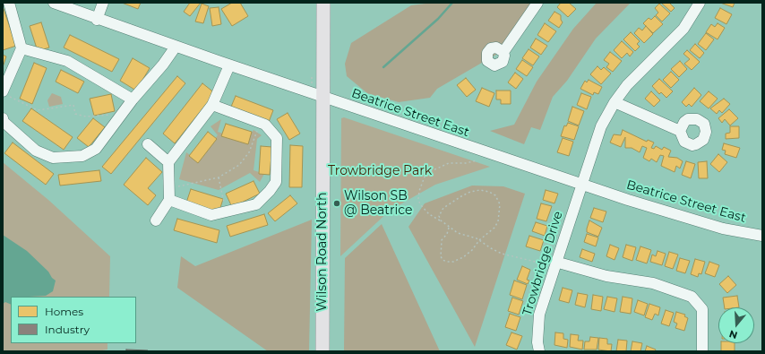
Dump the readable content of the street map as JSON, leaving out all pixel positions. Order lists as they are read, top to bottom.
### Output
{
  "streets": {
    "main road": ["Wilson Road North"],
    "street": ["Beatrice Street East", "Trowbridge Drive"]
  },
  "crossings": [
    ["Beatrice Street East", "Wilson Road North"],
    ["Beatrice Street East", "Trowbridge Drive"]
  ],
  "parks": ["Trowbridge Park"],
  "places": ["Wilson SB @ Beatrice"],
  "legend": ["Homes", "Industry"],
  "north": "bottom"
}
